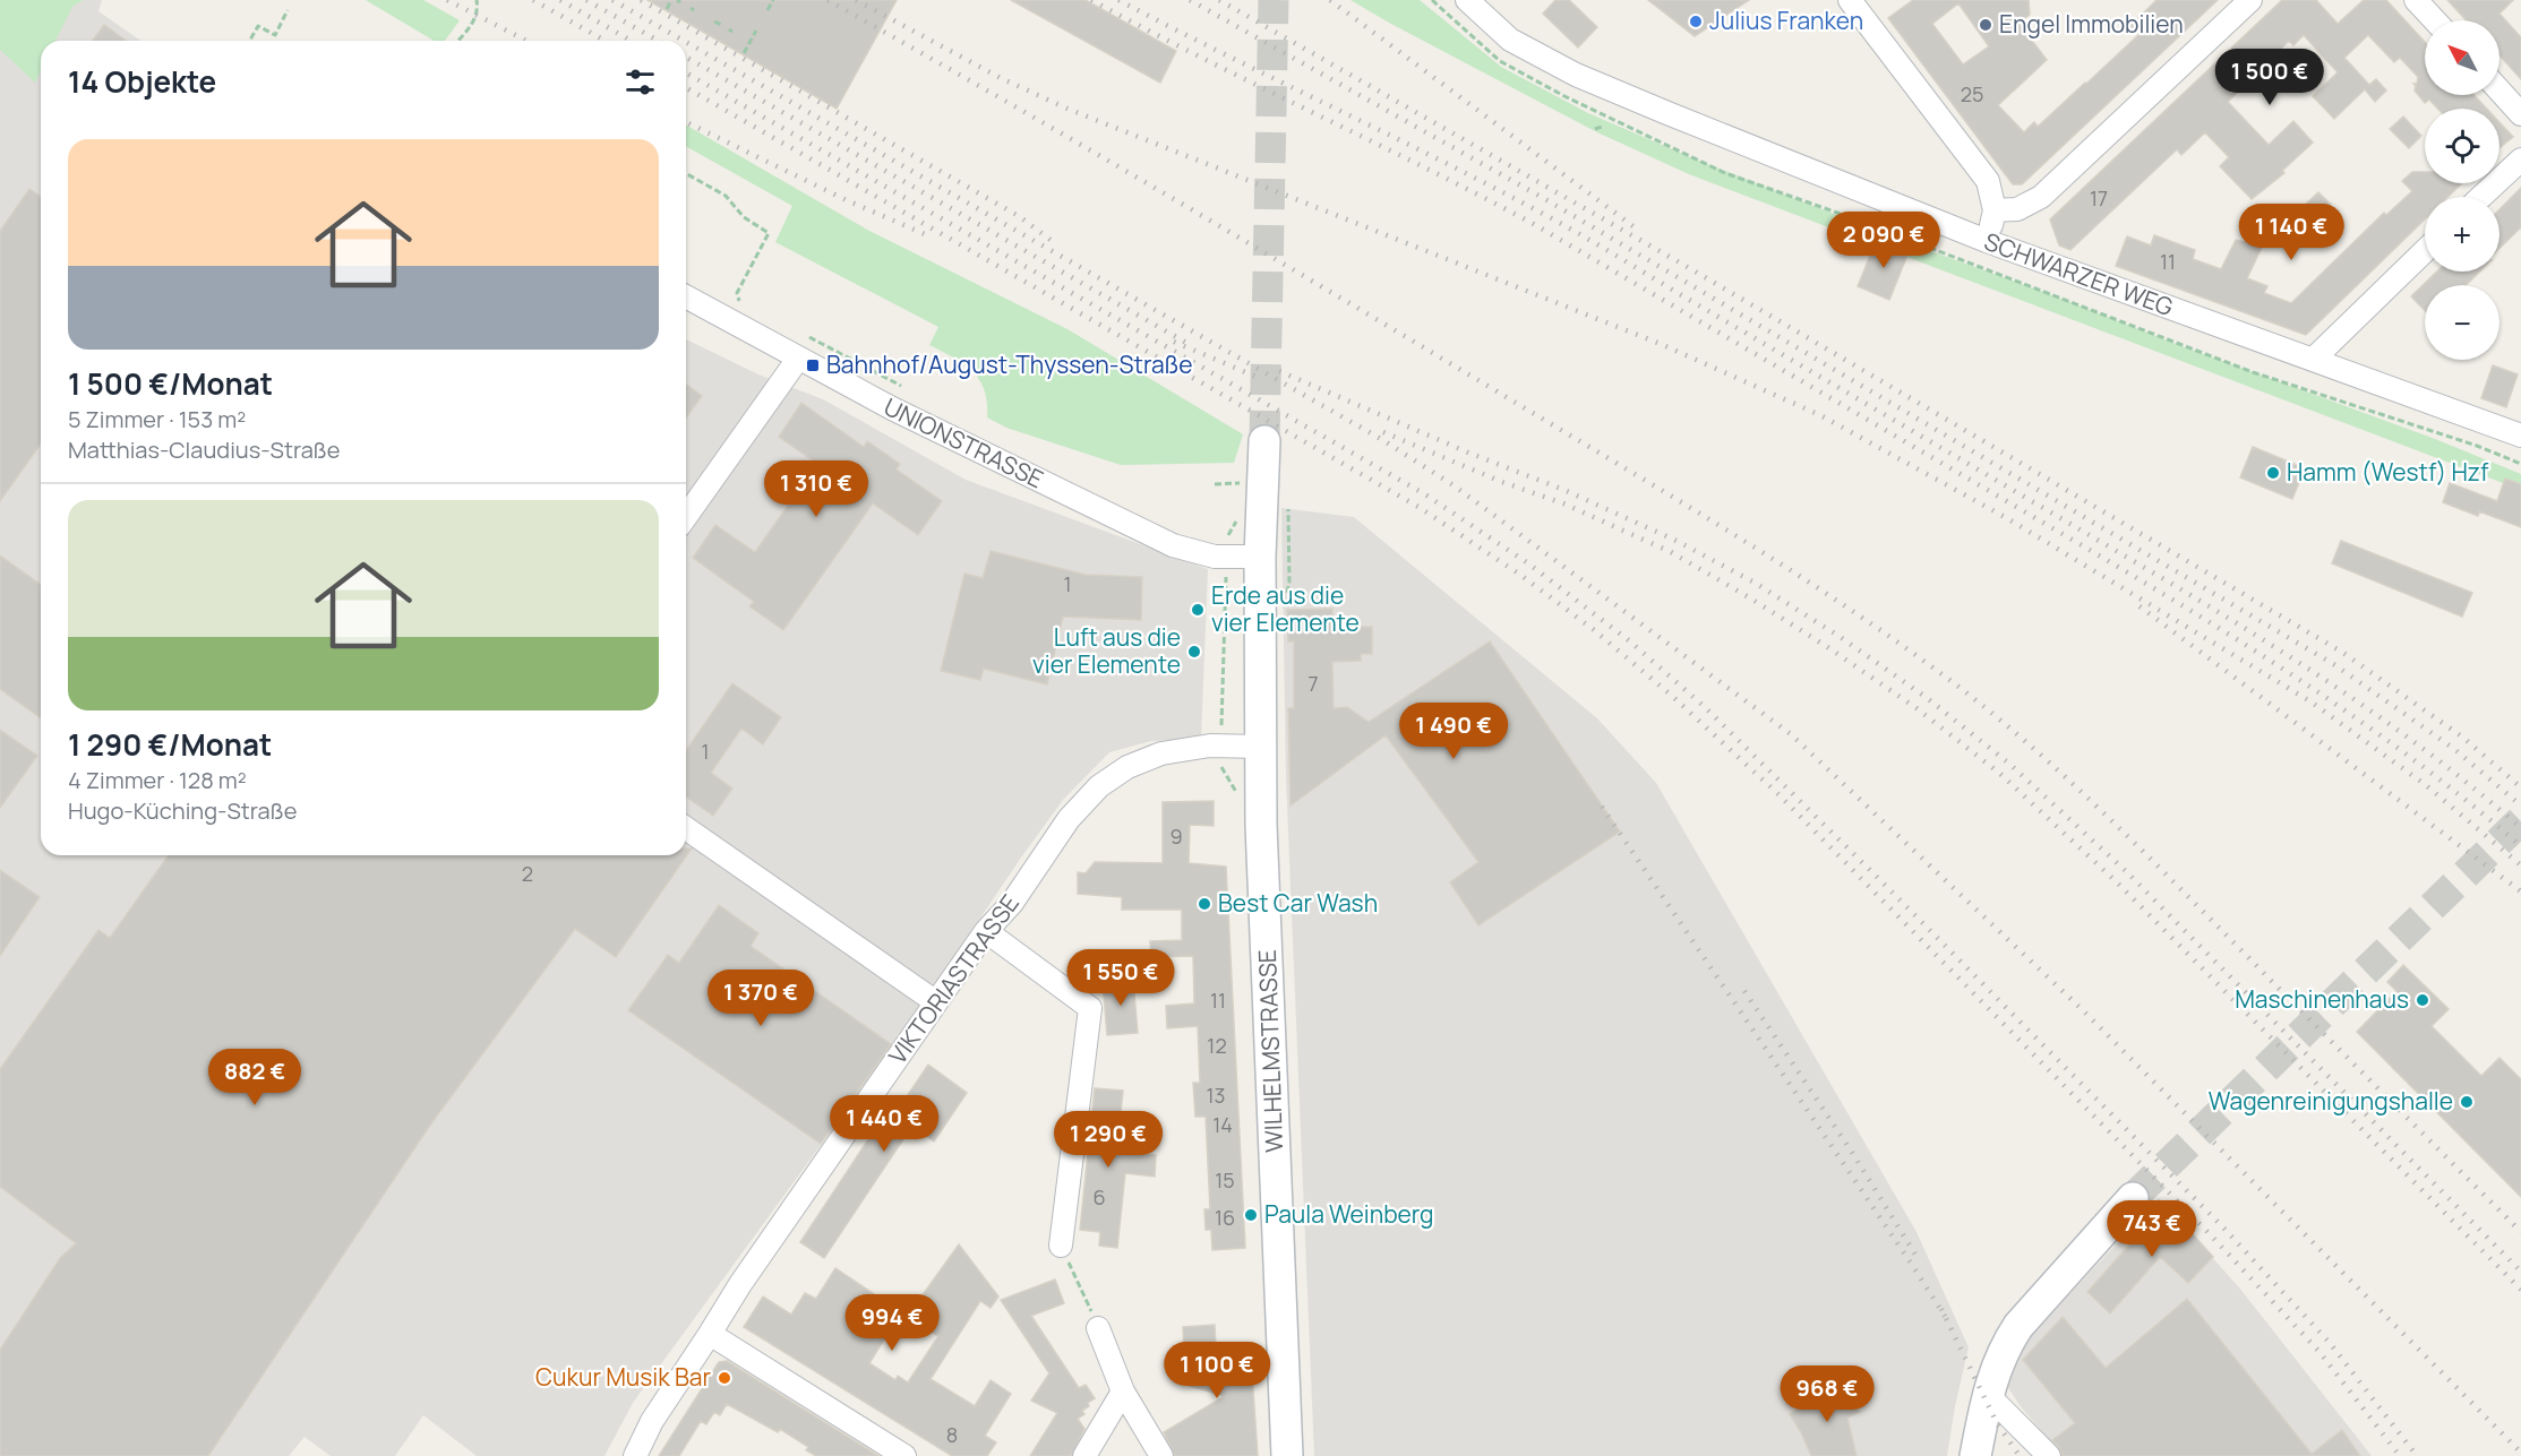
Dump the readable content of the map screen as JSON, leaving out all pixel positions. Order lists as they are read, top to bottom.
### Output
{
  "streets": {
    "main road": ["WILHELMSTRASSE"],
    "street": ["SCHWARZER WEG", "UNIONSTRASSE", "VIKTORIASTRASSE"]
  },
  "crossings": [
    ["UNIONSTRASSE", "WILHELMSTRASSE"],
    ["VIKTORIASTRASSE", "WILHELMSTRASSE"]
  ],
  "places": {
    "other": [
      "Julius Franken",
      "Engel Immobilien",
      "Hamm (Westf) Hzf",
      "Erde aus die vier Elemente",
      "Luft aus die vier Elemente",
      "Best Car Wash",
      "Maschinenhaus",
      "Wagenreinigungshalle",
      "Paula Weinberg",
      "Cukur Musik Bar"
    ],
    "transit": ["Bahnhof/August-Thyssen-Straße"]
  },
  "house_numbers": [
    "25",
    "17",
    "11",
    "1",
    "7",
    "1",
    "9",
    "2",
    "11",
    "12",
    "13",
    "14",
    "15",
    "6",
    "16",
    "8"
  ],
  "north": "top left",
  "page": {
    "map_buttons": ["+", "−"],
    "heading": "14 Objekte",
    "price": [
      "1 500 €",
      "1 140 €",
      "2 090 €",
      "1 310 €",
      "1 490 €",
      "1 550 €",
      "1 370 €",
      "882 €",
      "1 440 €",
      "1 290 €",
      "743 €",
      "994 €",
      "1 100 €",
      "968 €"
    ],
    "list": [
      {
        "name": "1 500 €/Monat",
        "note": "5 Zimmer · 153 m² · Matthias-Claudius-Straße"
      },
      {
        "name": "1 290 €/Monat",
        "note": "4 Zimmer · 128 m² · Hugo-Küching-Straße"
      }
    ]
  }
}
